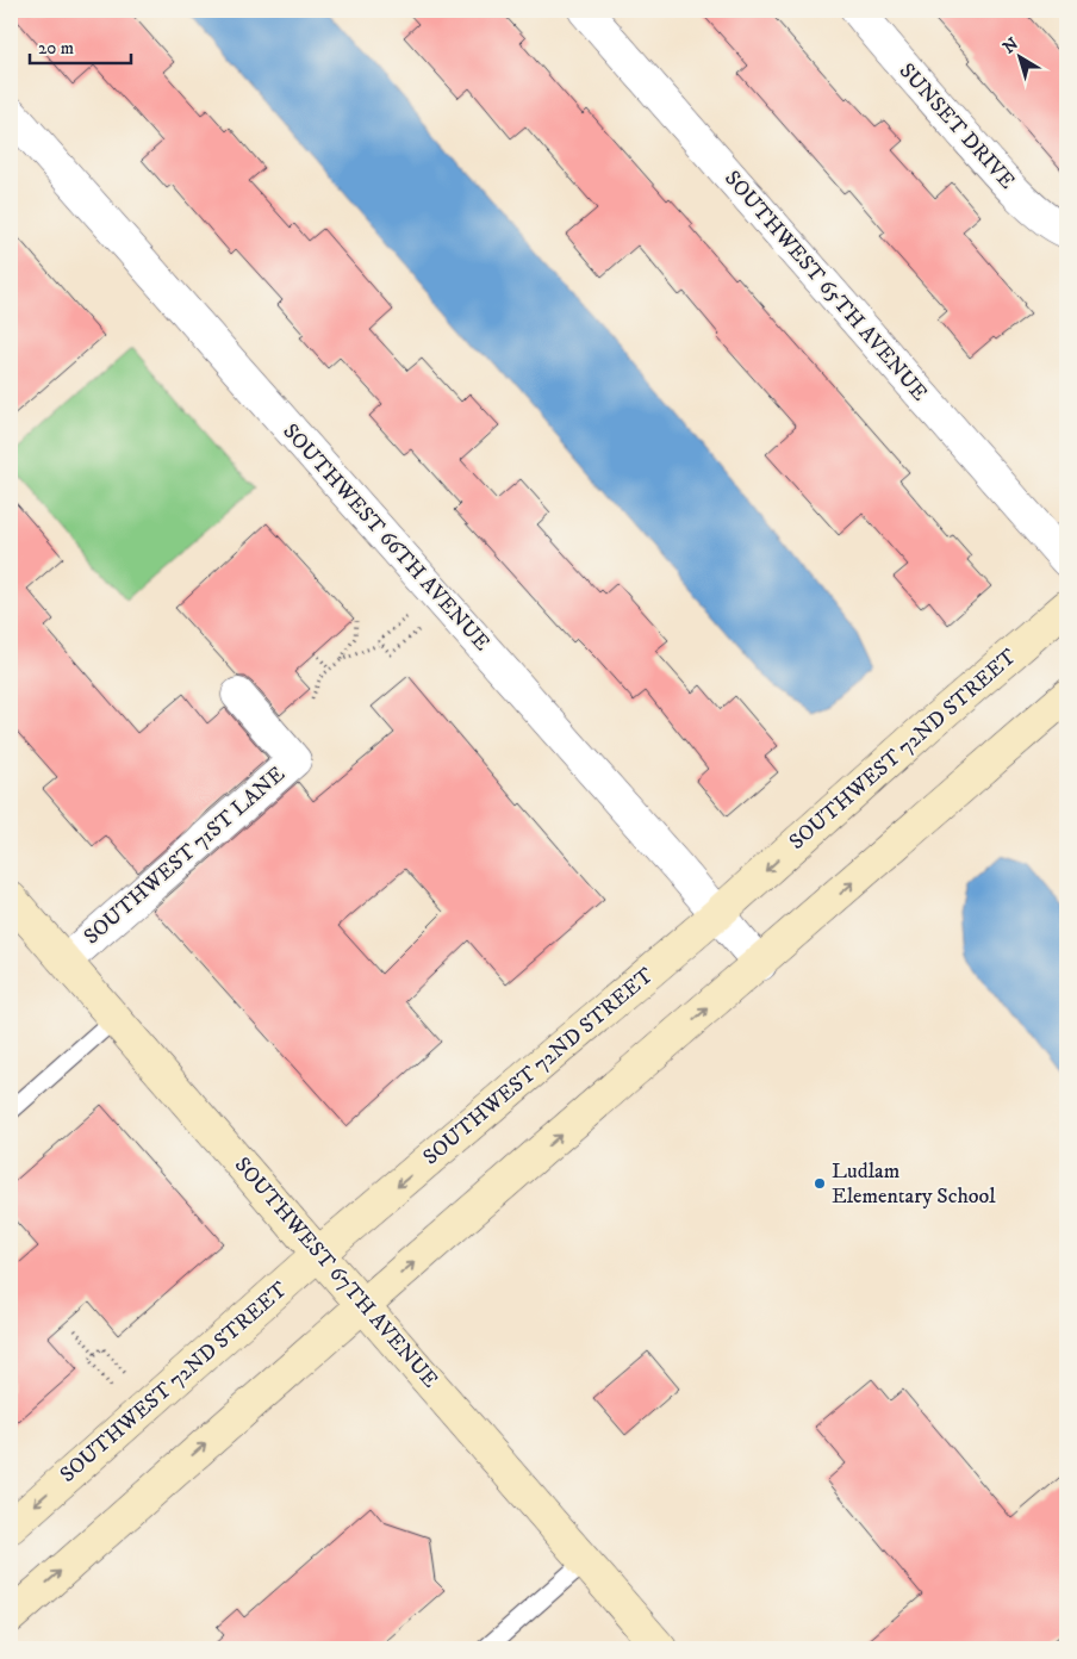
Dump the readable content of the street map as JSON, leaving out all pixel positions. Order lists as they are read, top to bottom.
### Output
{
  "streets": {
    "main road": ["SOUTHWEST 72ND STREET", "SOUTHWEST 67TH AVENUE"],
    "street": [
      "SUNSET DRIVE",
      "SOUTHWEST 65TH AVENUE",
      "SOUTHWEST 66TH AVENUE",
      "SOUTHWEST 71ST LANE"
    ]
  },
  "crossings": [
    ["SOUTHWEST 66TH AVENUE", "SOUTHWEST 72ND STREET"],
    ["SOUTHWEST 72ND STREET", "SOUTHWEST 67TH AVENUE"],
    ["SOUTHWEST 71ST LANE", "SOUTHWEST 67TH AVENUE"]
  ],
  "places": ["Ludlam Elementary School"],
  "scale_bar": "20 m",
  "north": "top left"
}
